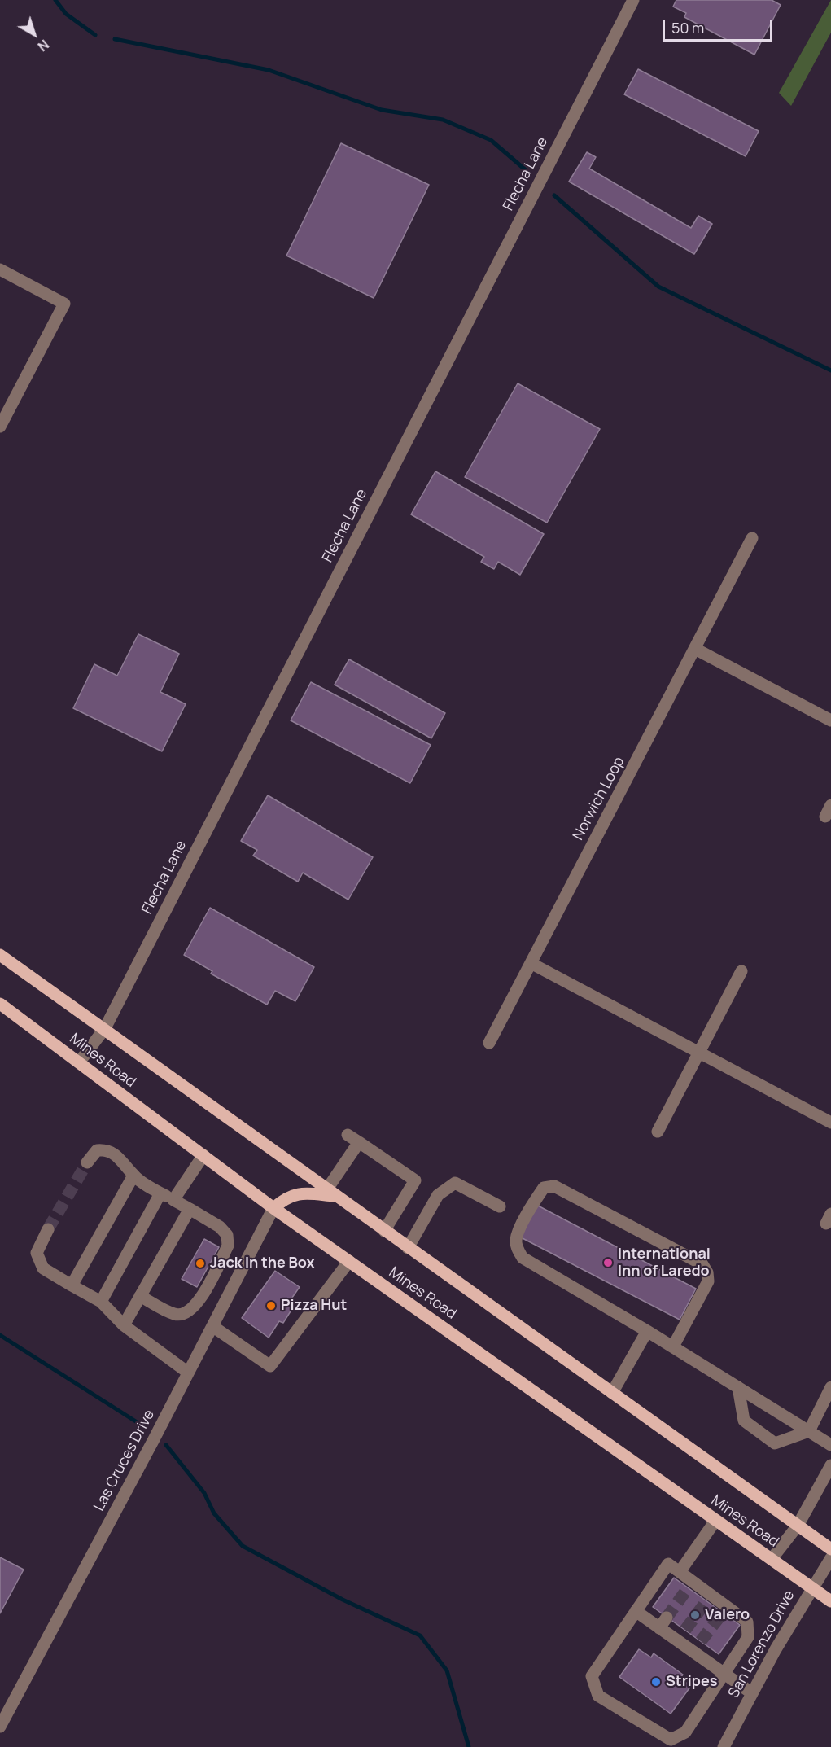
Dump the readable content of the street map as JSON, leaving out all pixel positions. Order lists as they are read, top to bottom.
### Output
{
  "streets": {
    "main road": ["Mines Road"],
    "street": [
      "Flecha Lane",
      "Norwich Loop",
      "Las Cruces Drive",
      "San Lorenzo Drive"
    ]
  },
  "crossings": [
    ["Flecha Lane", "Mines Road"],
    ["Mines Road", "Las Cruces Drive"],
    ["Mines Road", "San Lorenzo Drive"]
  ],
  "places": [
    "International Inn of Laredo",
    "Jack in the Box",
    "Pizza Hut",
    "Valero",
    "Stripes"
  ],
  "scale_bar": "50 m",
  "north": "bottom right"
}
